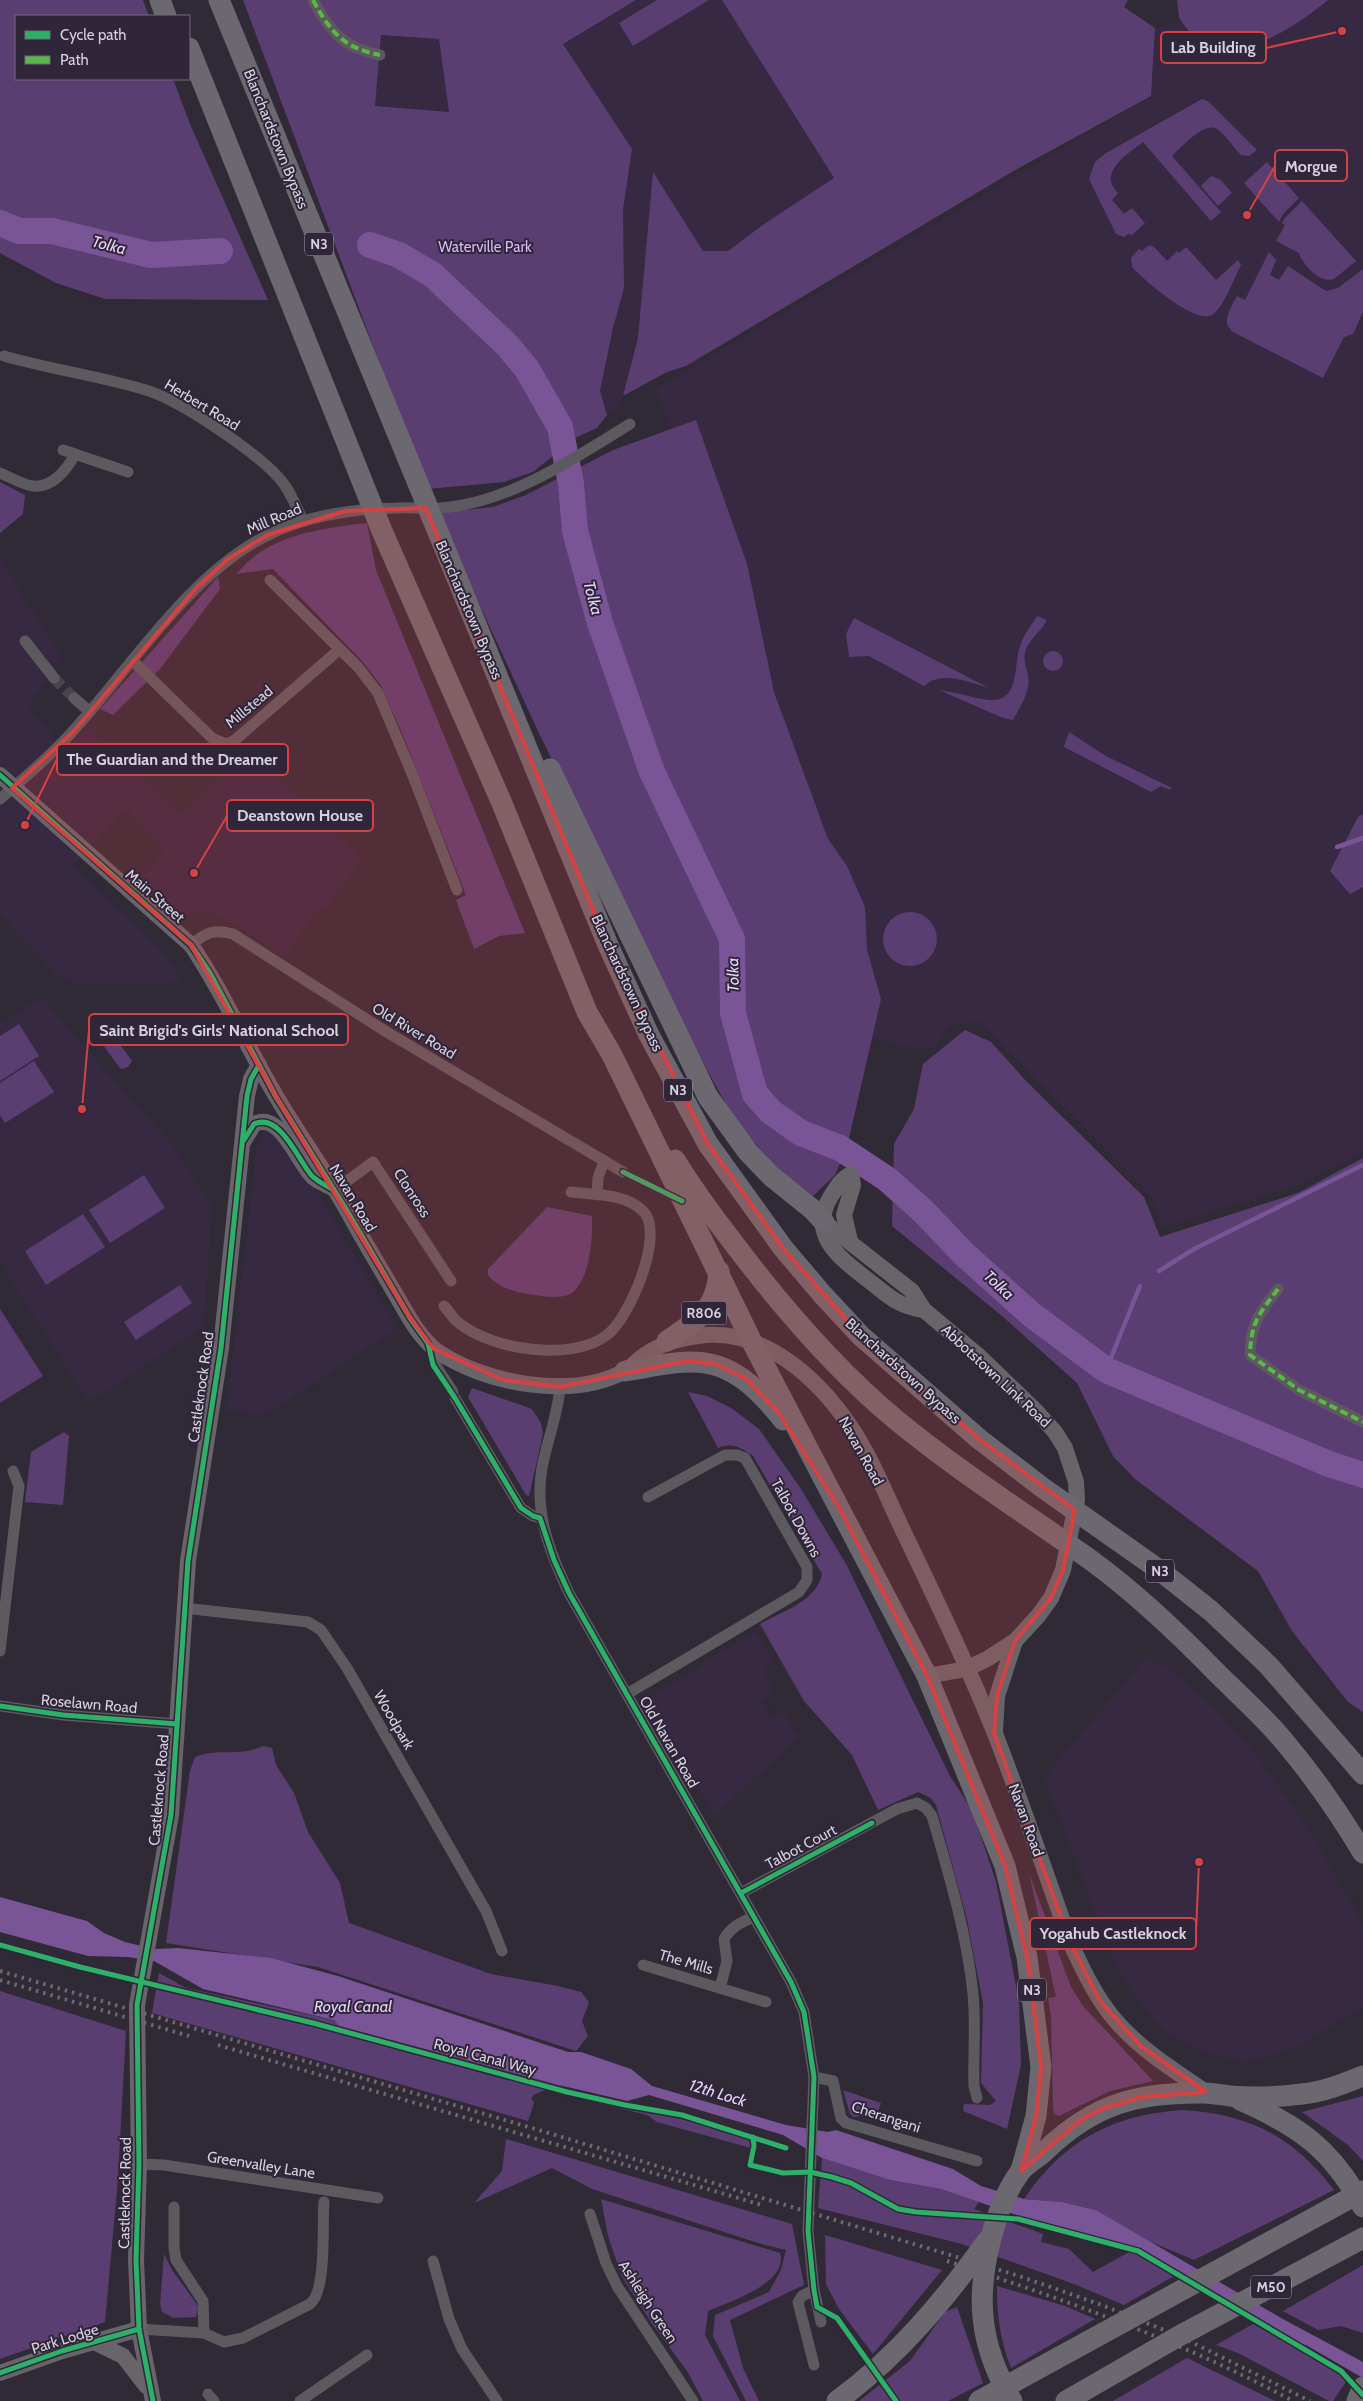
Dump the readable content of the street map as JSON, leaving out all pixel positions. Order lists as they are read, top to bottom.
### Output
{
  "streets": {
    "highway": [
      "Blanchardstown Bypass",
      "N3",
      "R806",
      "M50"
    ],
    "main road": [
      "Main Street",
      "Navan Road",
      "Abbotstown Link Road",
      "Castleknock Road",
      "Park Lodge"
    ],
    "street": [
      "Herbert Road",
      "Mill Road",
      "Millstead",
      "Old River Road",
      "Clonross",
      "Talbot Downs",
      "Roselawn Road",
      "Woodpark",
      "Old Navan Road",
      "Talbot Court",
      "The Mills",
      "Cherangani",
      "Greenvalley Lane",
      "Ashleigh Green"
    ],
    "cycle path": ["Royal Canal Way"]
  },
  "crossings": [
    ["Blanchardstown Bypass", "N3"],
    ["N3", "Navan Road"],
    ["N3", "R806"],
    ["N3", "Abbotstown Link Road"],
    ["Herbert Road", "Mill Road"],
    ["Mill Road", "Millstead"],
    ["Mill Road", "Main Street"],
    ["Main Street", "Old River Road"],
    ["Main Street", "Navan Road"],
    ["Main Street", "Castleknock Road"],
    ["Clonross", "Navan Road"],
    ["Clonross", "Castleknock Road"],
    ["Navan Road", "R806"],
    ["Navan Road", "Abbotstown Link Road"],
    ["Navan Road", "Castleknock Road"],
    ["Navan Road", "Old Navan Road"],
    ["Castleknock Road", "Roselawn Road"],
    ["Castleknock Road", "Woodpark"],
    ["Castleknock Road", "Greenvalley Lane"],
    ["Castleknock Road", "Park Lodge"],
    ["Talbot Downs", "Old Navan Road"],
    ["Old Navan Road", "Talbot Court"],
    ["Old Navan Road", "The Mills"],
    ["Old Navan Road", "Cherangani"]
  ],
  "water": ["Tolka", "Royal Canal", "12th Lock"],
  "parks": ["Waterville Park"],
  "places": [
    "Lab Building",
    "Morgue",
    "The Guardian and the Dreamer",
    "Deanstown House",
    "Saint Brigid's Girls' National School",
    "Yogahub Castleknock"
  ],
  "legend": ["Cycle path", "Path"]
}
